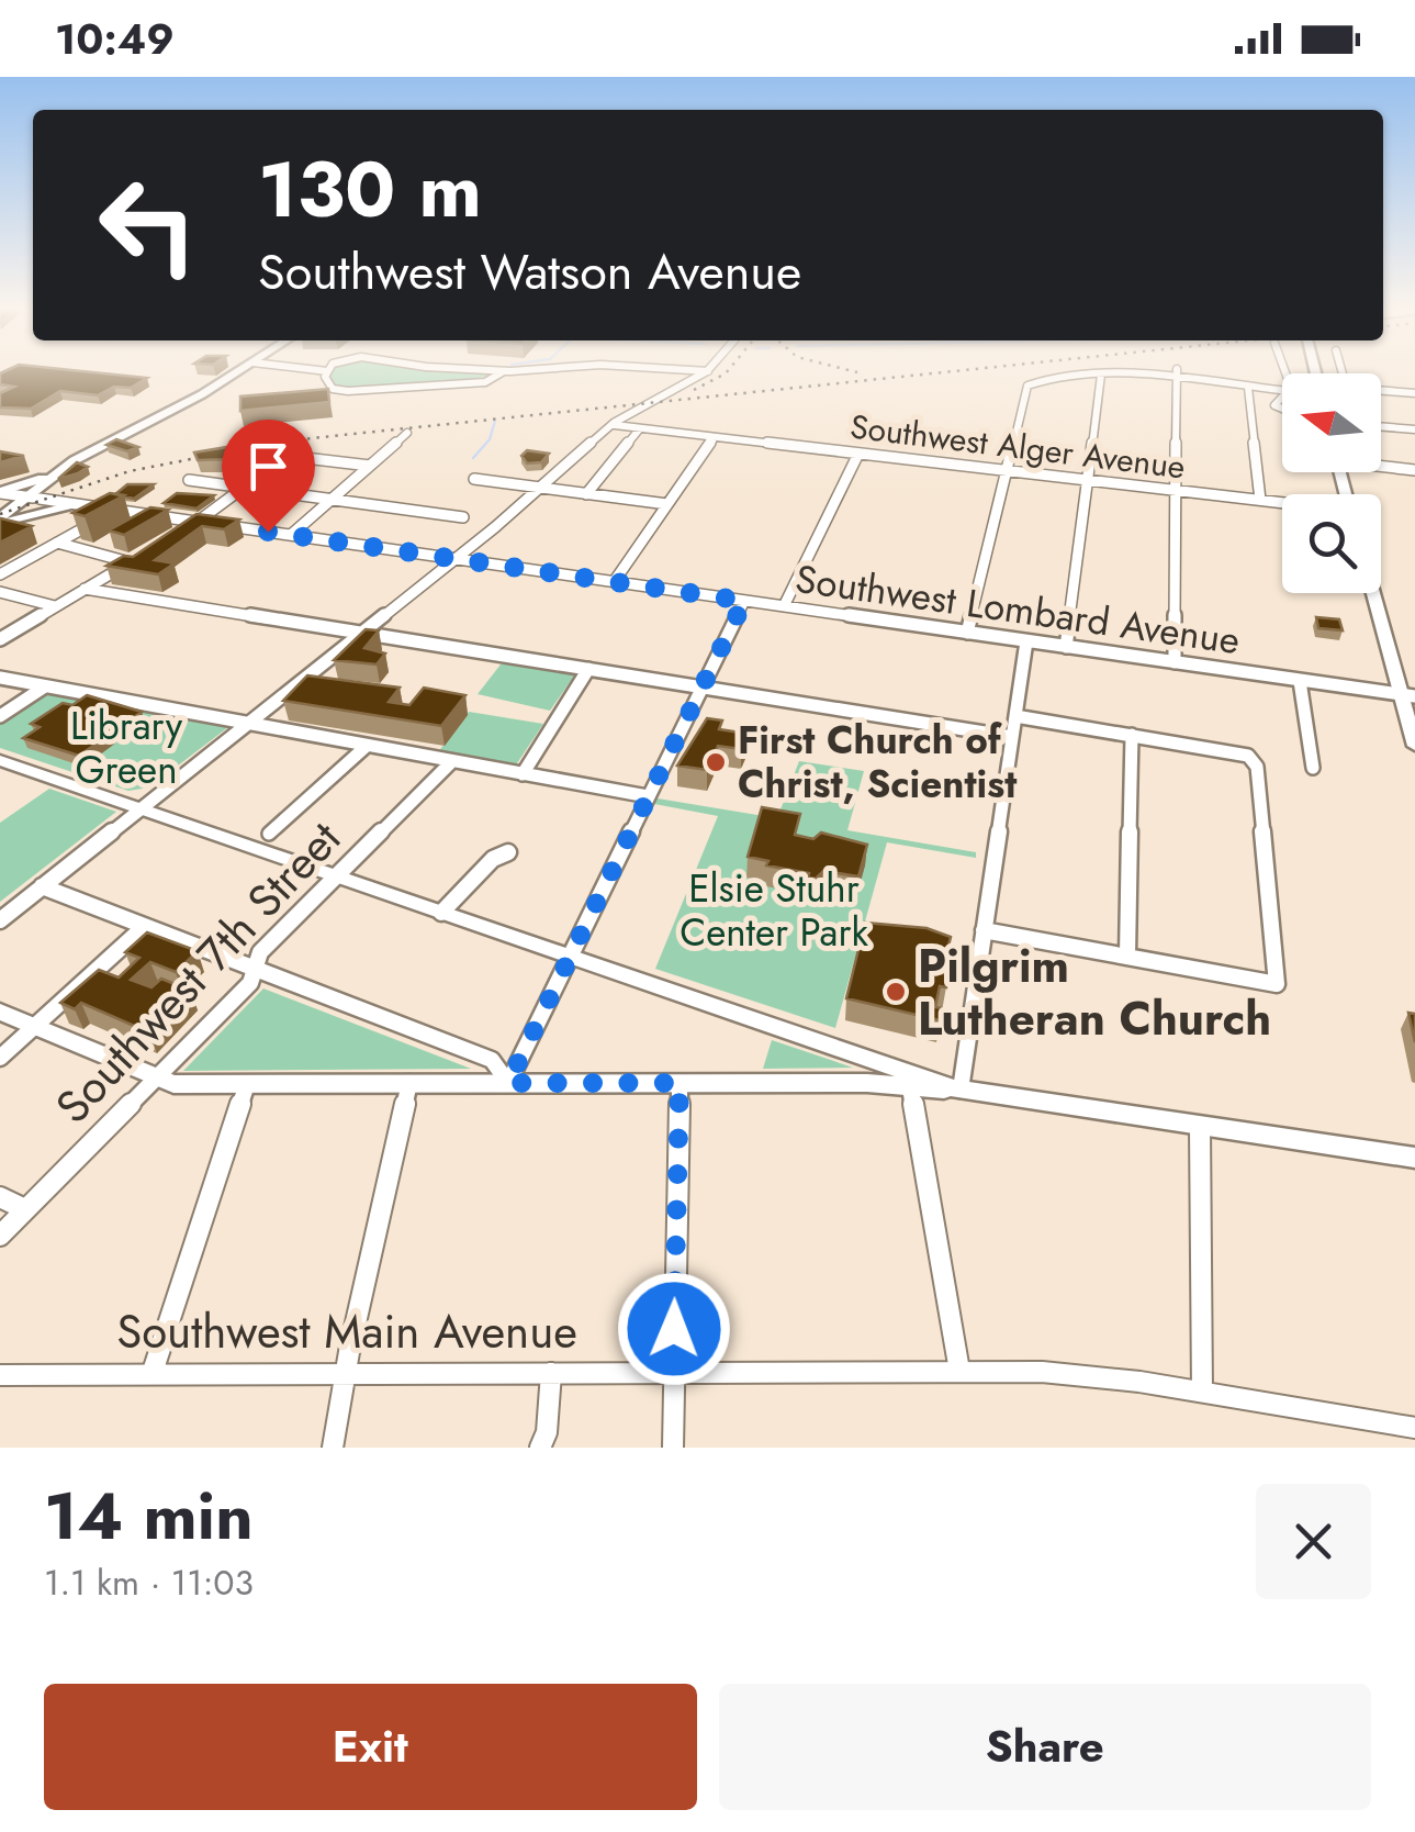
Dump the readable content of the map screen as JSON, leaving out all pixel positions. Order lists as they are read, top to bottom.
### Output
{
  "streets": {
    "street": [
      "Southwest Alger Avenue",
      "Southwest Lombard Avenue",
      "Southwest 7th Street",
      "Southwest Main Avenue"
    ]
  },
  "parks": ["Library Green", "Elsie Stuhr Center Park"],
  "places": ["First Church of Christ, Scientist", "Pilgrim Lutheran Church"],
  "north": "left",
  "page": {
    "status": "10:49",
    "turn": ["130 m", "Southwest Watson Avenue"],
    "heading": ["14 min", "1.1 km · 11:03"],
    "buttons": ["Exit", "Share"]
  }
}
